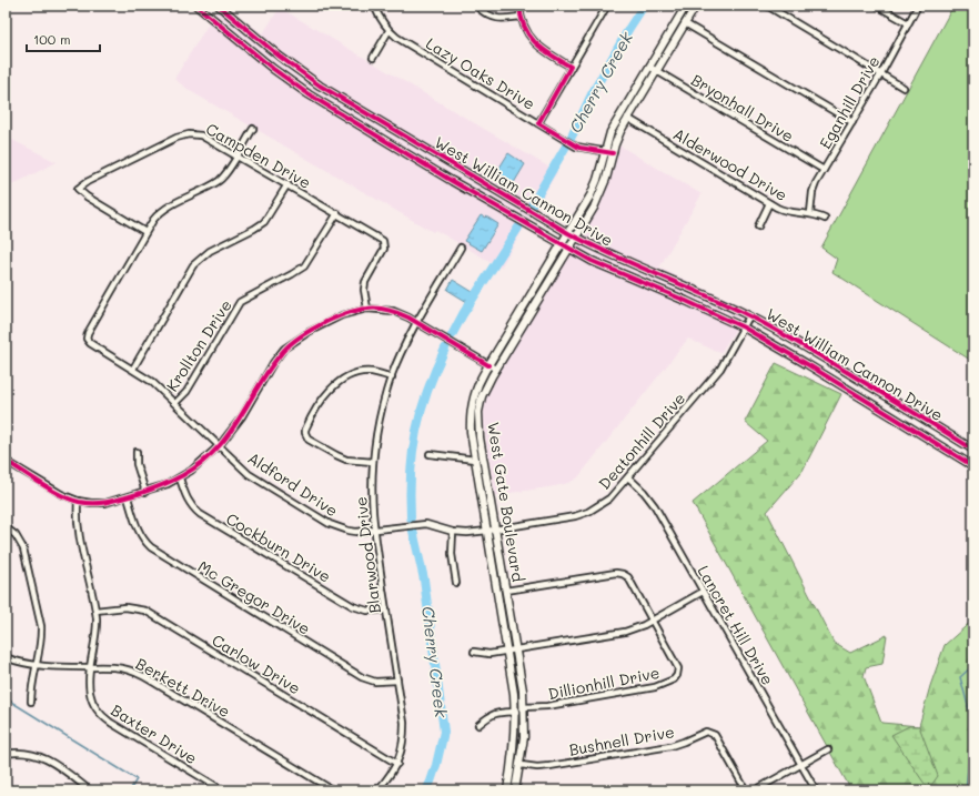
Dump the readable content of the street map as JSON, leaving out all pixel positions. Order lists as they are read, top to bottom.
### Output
{
  "streets": {
    "main road": ["West William Cannon Drive", "West Gate Boulevard"],
    "street": [
      "Lazy Oaks Drive",
      "Eganhill Drive",
      "Bryonhall Drive",
      "Campden Drive",
      "Alderwood Drive",
      "Krollton Drive",
      "Deatonhill Drive",
      "Aldford Drive",
      "Cockburn Drive",
      "Blarwood Drive",
      "Mc Gregor Drive",
      "Lancret Hill Drive",
      "Carlow Drive",
      "Dillionhill Drive",
      "Berkett Drive",
      "Baxter Drive",
      "Bushnell Drive"
    ]
  },
  "crossings": [
    ["Lazy Oaks Drive", "West Gate Boulevard"],
    ["Eganhill Drive", "Bryonhall Drive"],
    ["Eganhill Drive", "Alderwood Drive"],
    ["Bryonhall Drive", "West Gate Boulevard"],
    ["Campden Drive", "Krollton Drive"],
    ["Campden Drive", "Aldford Drive"],
    ["Alderwood Drive", "West Gate Boulevard"],
    ["West William Cannon Drive", "Deatonhill Drive"],
    ["West William Cannon Drive", "West Gate Boulevard"],
    ["Krollton Drive", "Aldford Drive"],
    ["Deatonhill Drive", "Aldford Drive"],
    ["Deatonhill Drive", "West Gate Boulevard"],
    ["Deatonhill Drive", "Lancret Hill Drive"],
    ["Aldford Drive", "West Gate Boulevard"],
    ["Aldford Drive", "Blarwood Drive"],
    ["West Gate Boulevard", "Dillionhill Drive"],
    ["West Gate Boulevard", "Bushnell Drive"],
    ["Cockburn Drive", "Blarwood Drive"],
    ["Blarwood Drive", "Mc Gregor Drive"],
    ["Blarwood Drive", "Carlow Drive"],
    ["Carlow Drive", "Baxter Drive"],
    ["Berkett Drive", "Baxter Drive"]
  ],
  "water": ["Cherry Creek"],
  "scale_bar": "100 m"
}
